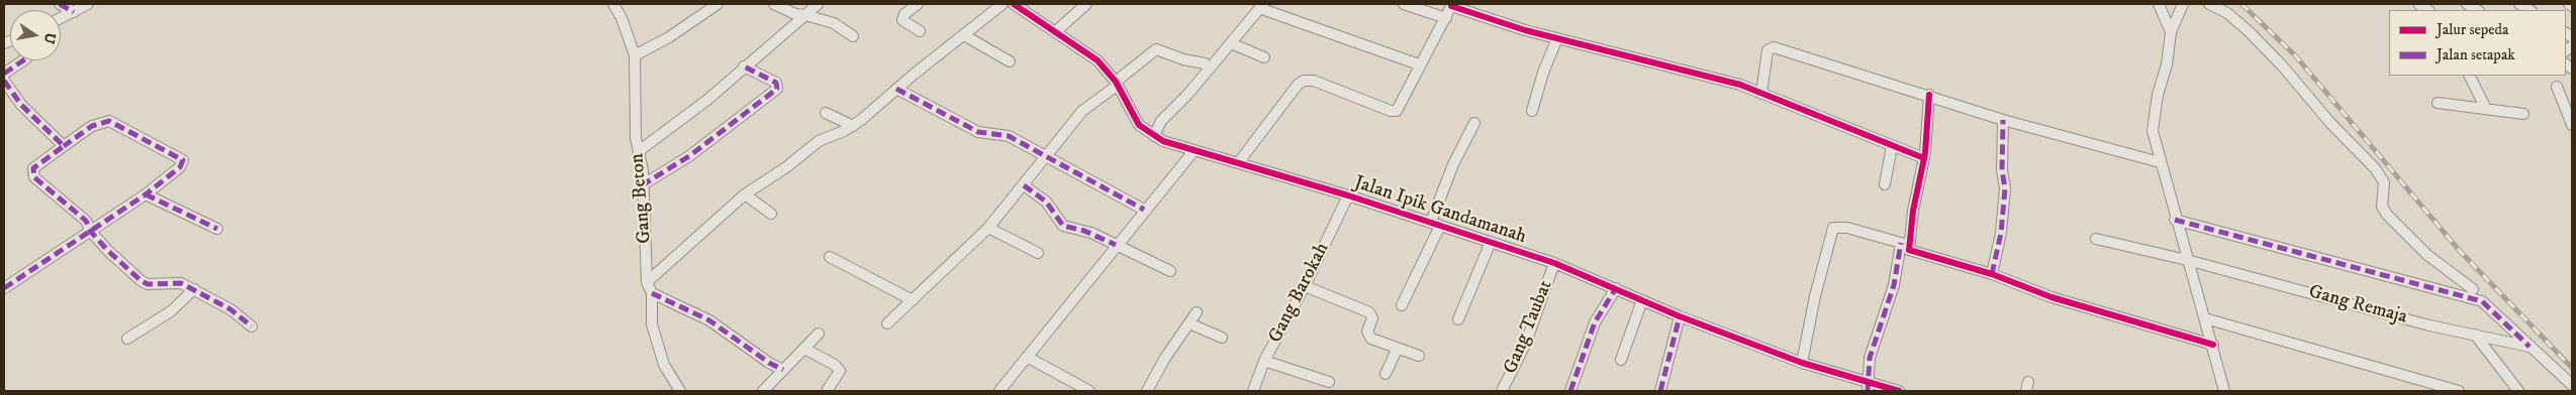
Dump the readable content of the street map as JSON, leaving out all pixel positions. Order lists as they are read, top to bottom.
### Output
{
  "streets": {
    "street": [
      "Gang Beton",
      "Jalan Ipik Gandamanah",
      "Gang Barokah",
      "Gang Remaja",
      "Gang Taubat"
    ]
  },
  "crossings": [
    ["Jalan Ipik Gandamanah", "Gang Barokah"],
    ["Jalan Ipik Gandamanah", "Gang Taubat"]
  ],
  "legend": ["Jalur sepeda", "Jalan setapak"],
  "north": "right"
}
